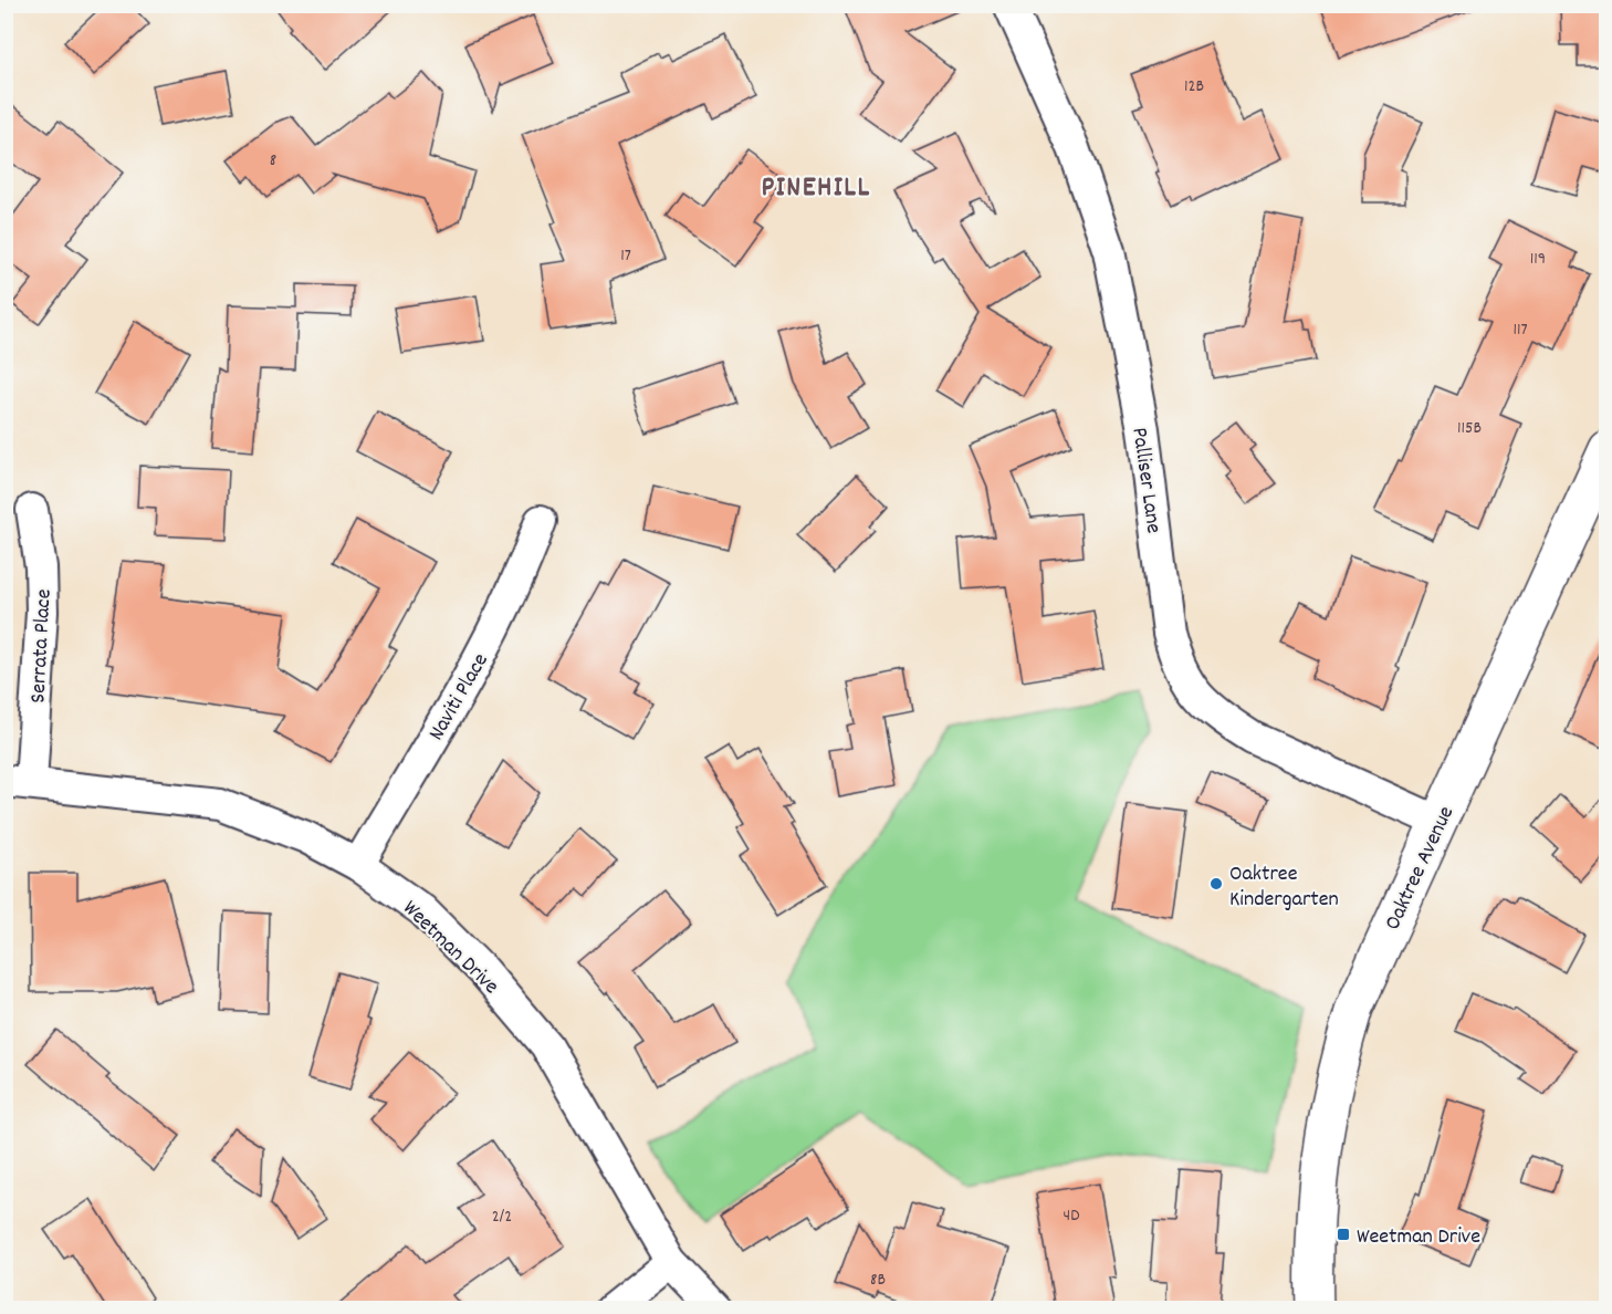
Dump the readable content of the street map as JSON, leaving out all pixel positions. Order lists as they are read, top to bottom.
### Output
{
  "streets": {
    "street": [
      "Palliser Lane",
      "Serrata Place",
      "Naviti Place",
      "Oaktree Avenue",
      "Weetman Drive"
    ]
  },
  "crossings": [
    ["Palliser Lane", "Oaktree Avenue"],
    ["Serrata Place", "Weetman Drive"],
    ["Naviti Place", "Weetman Drive"]
  ],
  "districts": ["PINEHILL"],
  "places": {
    "other": ["Oaktree Kindergarten"],
    "transit": ["Weetman Drive"]
  },
  "house_numbers": [
    "12B",
    "8",
    "17",
    "119",
    "117",
    "115B",
    "4D",
    "2/2",
    "8B"
  ]
}
